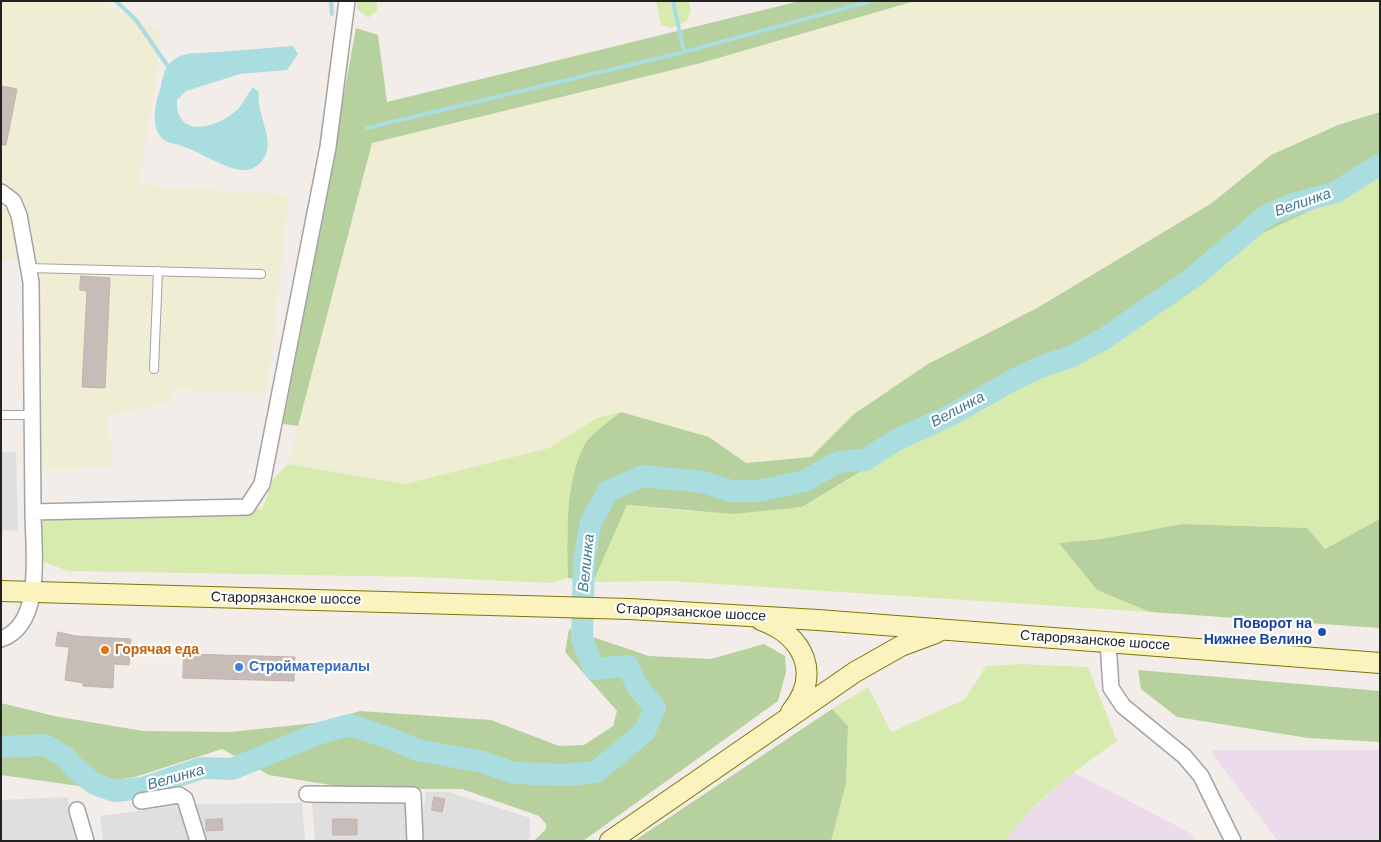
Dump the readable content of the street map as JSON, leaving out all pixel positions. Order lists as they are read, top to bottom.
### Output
{
  "streets": {
    "main road": ["Старорязанское шоссе"]
  },
  "water": ["Велинка"],
  "places": ["Поворот на Нижнее Велино", "Горячая еда", "Стройматериалы"]
}
